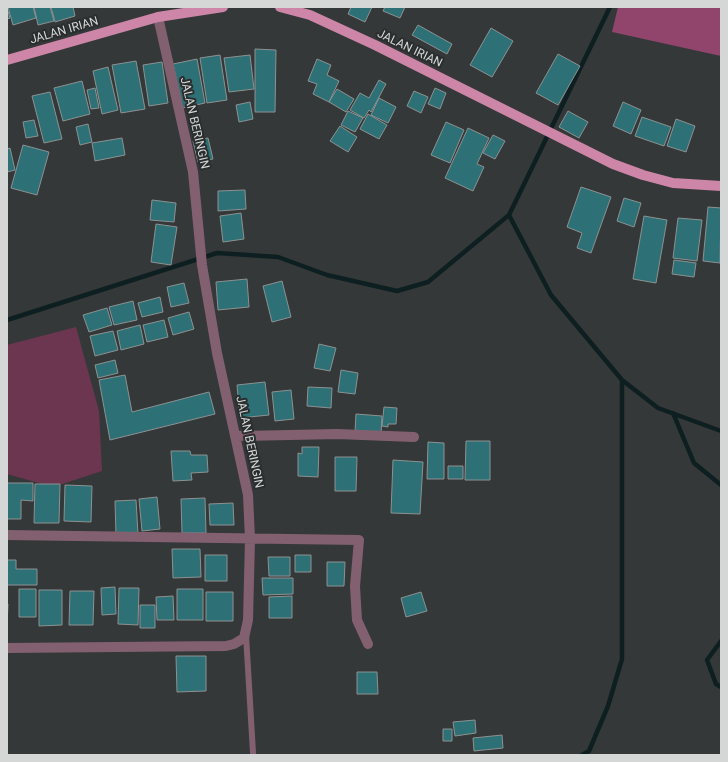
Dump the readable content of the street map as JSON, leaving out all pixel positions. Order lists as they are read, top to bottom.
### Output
{
  "streets": {
    "main road": ["JALAN IRIAN"],
    "street": ["JALAN BERINGIN"]
  },
  "crossings": [
    ["JALAN IRIAN", "JALAN BERINGIN"]
  ]
}
